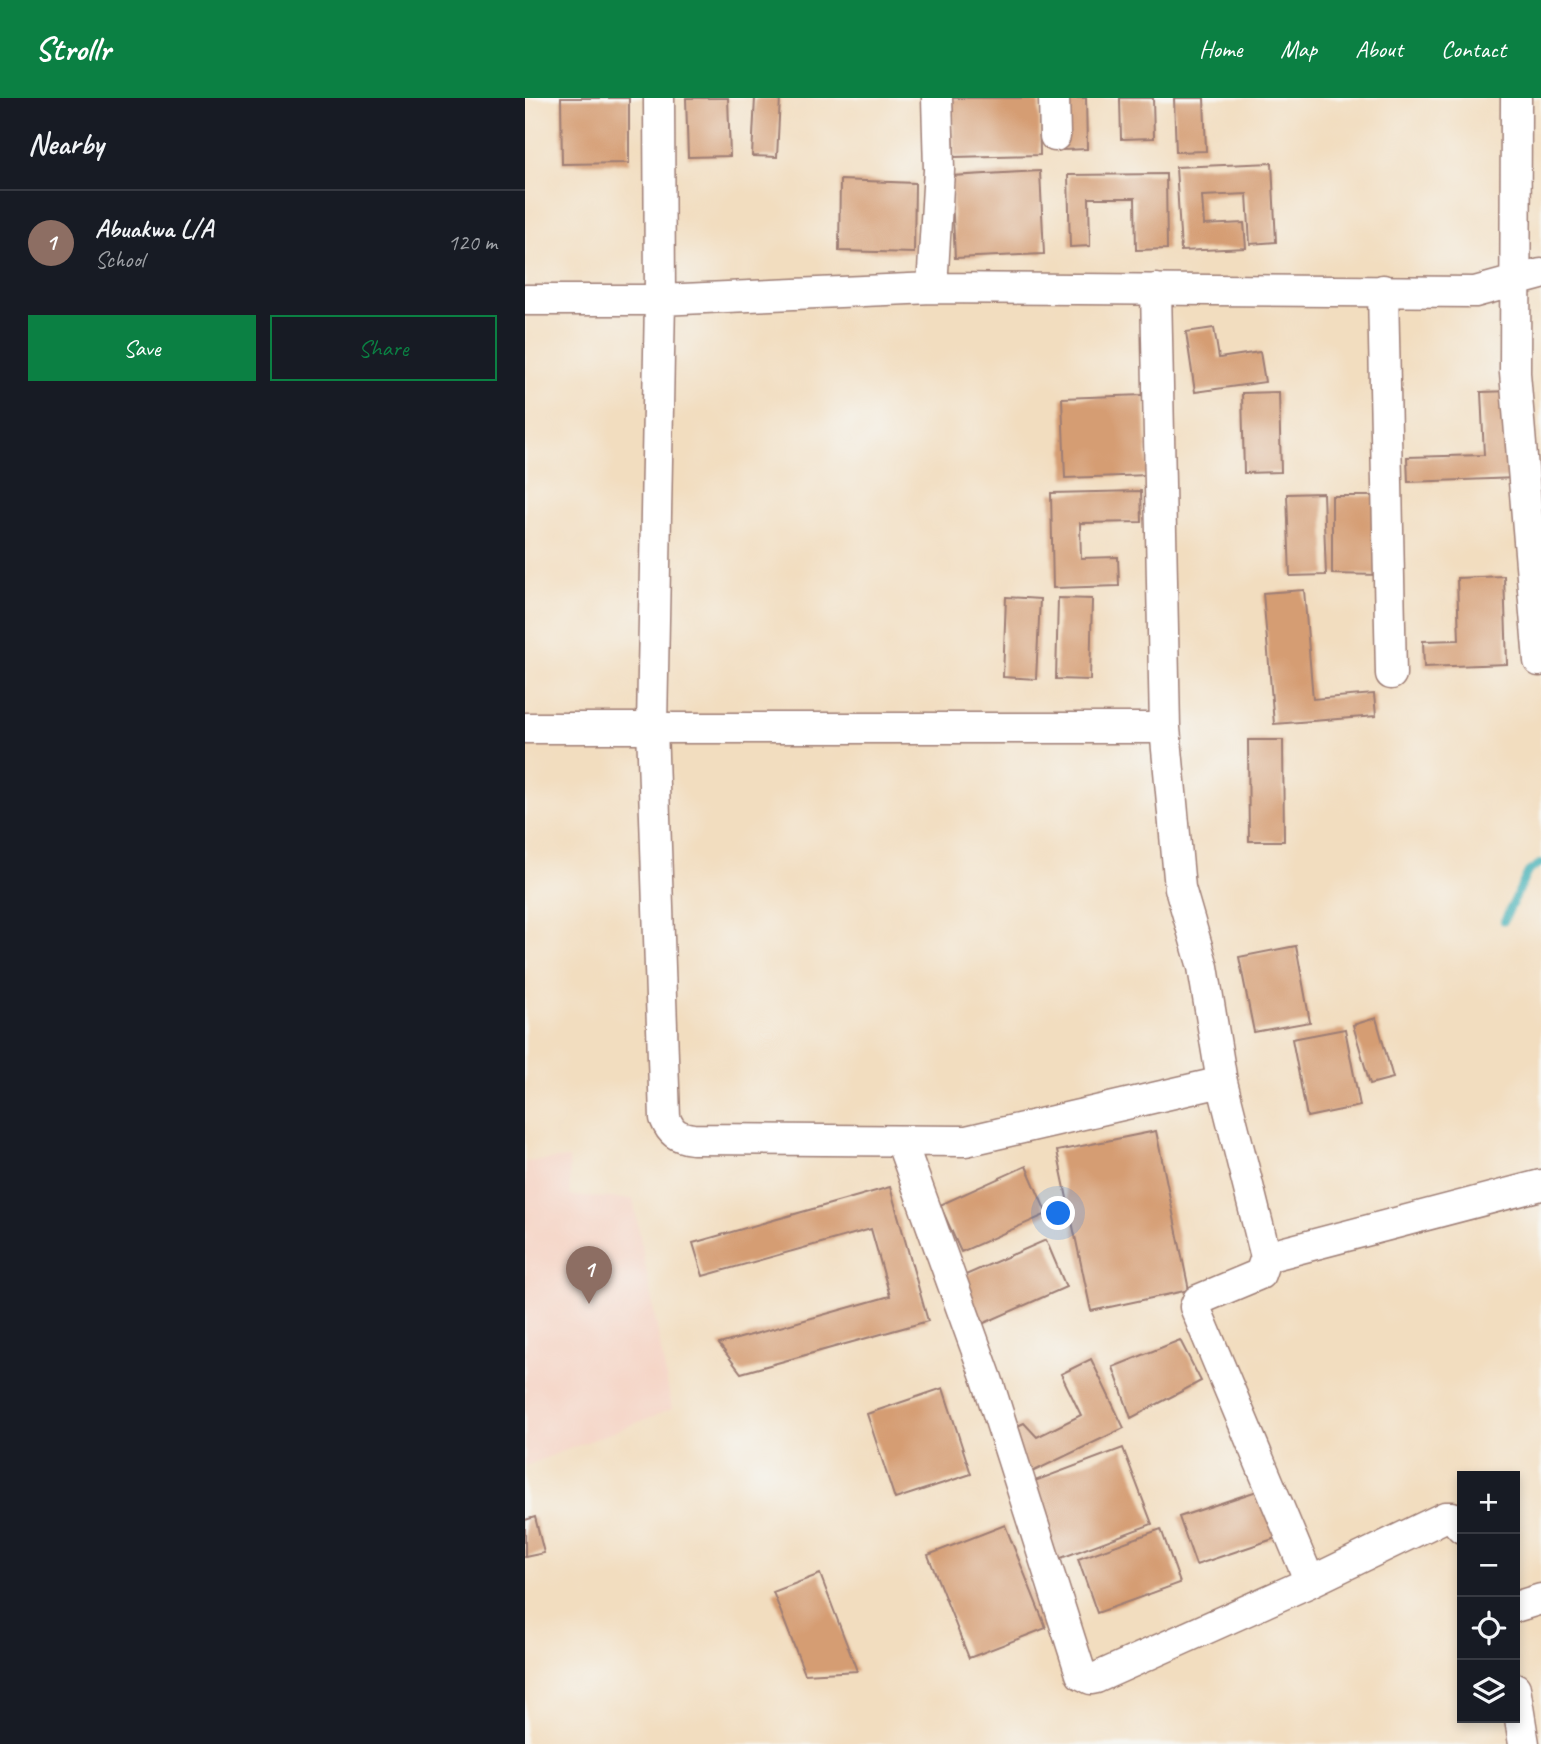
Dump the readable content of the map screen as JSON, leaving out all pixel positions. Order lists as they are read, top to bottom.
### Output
{
  "page": {
    "header": "Strollr",
    "nav": [
      "Home",
      "Map",
      "About",
      "Contact"
    ],
    "heading": "Nearby",
    "list": [
      {
        "mark": "1",
        "name": "Abuakwa L/A",
        "note": "School",
        "value": "120 m"
      }
    ],
    "buttons": ["Save", "Share"],
    "pins": "1",
    "map_buttons": ["+", "−"]
  }
}
